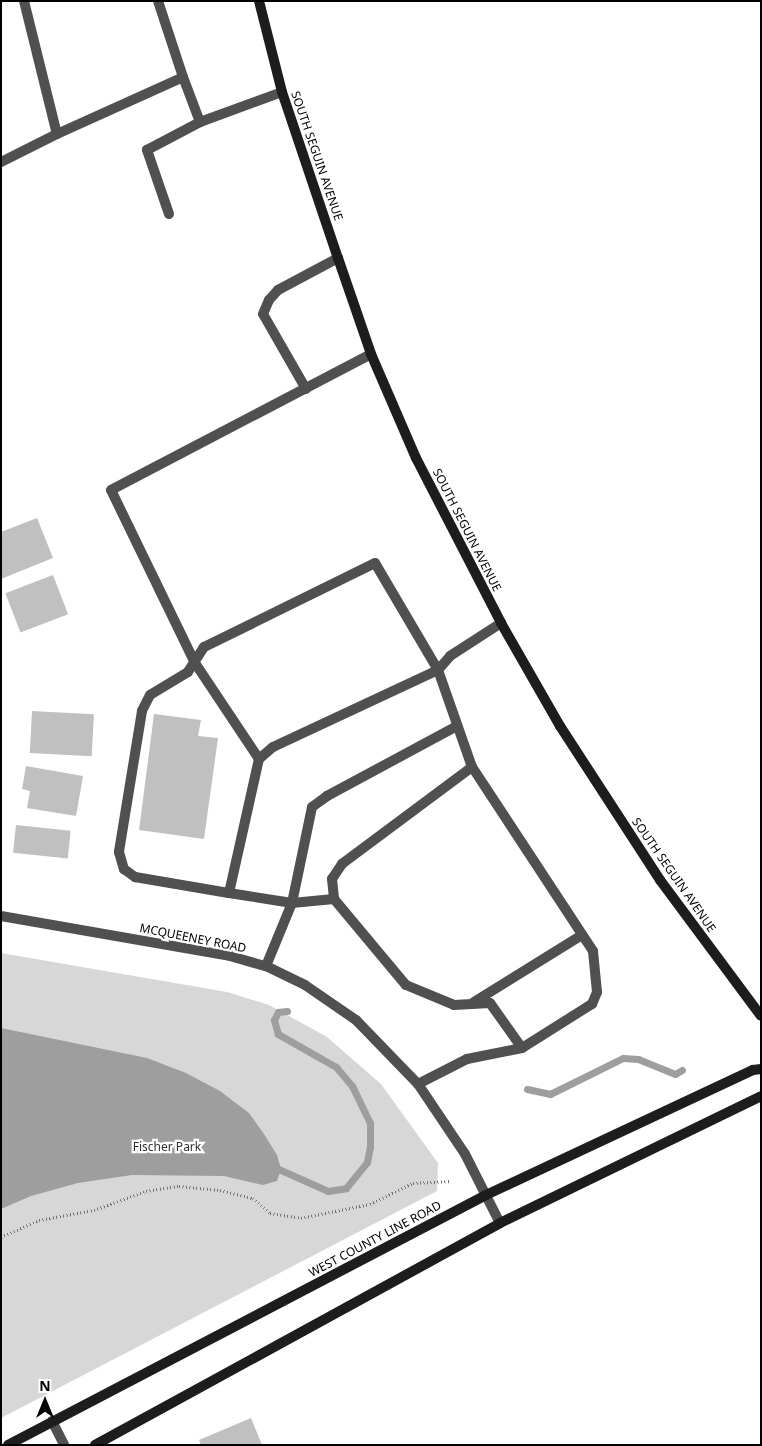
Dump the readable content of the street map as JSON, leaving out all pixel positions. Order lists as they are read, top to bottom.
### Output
{
  "streets": {
    "main road": ["SOUTH SEGUIN AVENUE", "WEST COUNTY LINE ROAD"],
    "street": ["MCQUEENEY ROAD"]
  },
  "crossings": [
    ["MCQUEENEY ROAD", "WEST COUNTY LINE ROAD"]
  ],
  "parks": ["Fischer Park"],
  "north": "top"
}
